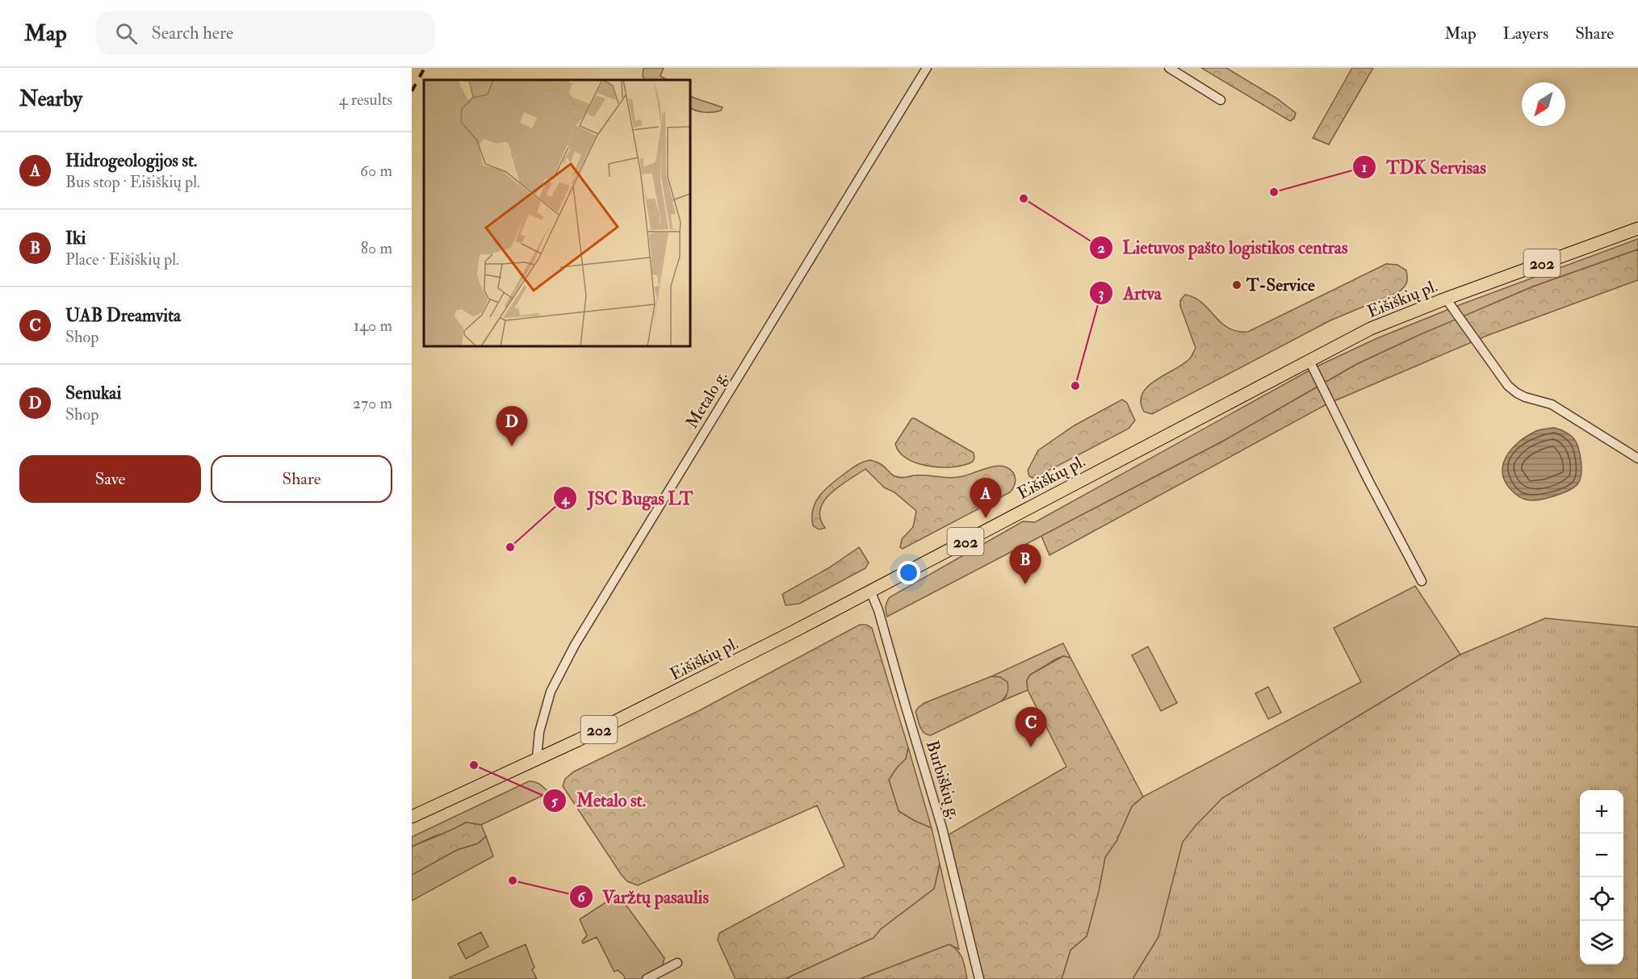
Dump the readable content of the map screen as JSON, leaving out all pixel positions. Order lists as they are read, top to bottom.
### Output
{
  "streets": {
    "main road": ["202", "Eišiškių pl."],
    "street": ["Metalo g.", "Burbiškių g."]
  },
  "crossings": [
    ["Eišiškių pl.", "Metalo g."],
    ["Eišiškių pl.", "Burbiškių g."]
  ],
  "places": [
    "TDK Servisas",
    "Lietuvos pašto logistikos centras",
    "T-Service",
    "Artva",
    "JSC Bugas LT",
    "Metalo st.",
    "Varžtų pasaulis"
  ],
  "north": "bottom left",
  "page": {
    "header": "Map",
    "search": "Search here",
    "nav": ["Map", "Layers", "Share"],
    "heading": ["Nearby", "4 results"],
    "list": [
      {
        "mark": "A",
        "name": "Hidrogeologijos st.",
        "note": "Bus stop · Eišiškių pl.",
        "value": "60 m"
      },
      {
        "mark": "B",
        "name": "Iki",
        "note": "Place · Eišiškių pl.",
        "value": "80 m"
      },
      {
        "mark": "C",
        "name": "UAB Dreamvita",
        "note": "Shop",
        "value": "140 m"
      },
      {
        "mark": "D",
        "name": "Senukai",
        "note": "Shop",
        "value": "270 m"
      }
    ],
    "pins": [
      "D",
      "A",
      "B",
      "C"
    ],
    "buttons": ["Save", "Share"],
    "map_buttons": ["+", "−"]
  }
}
